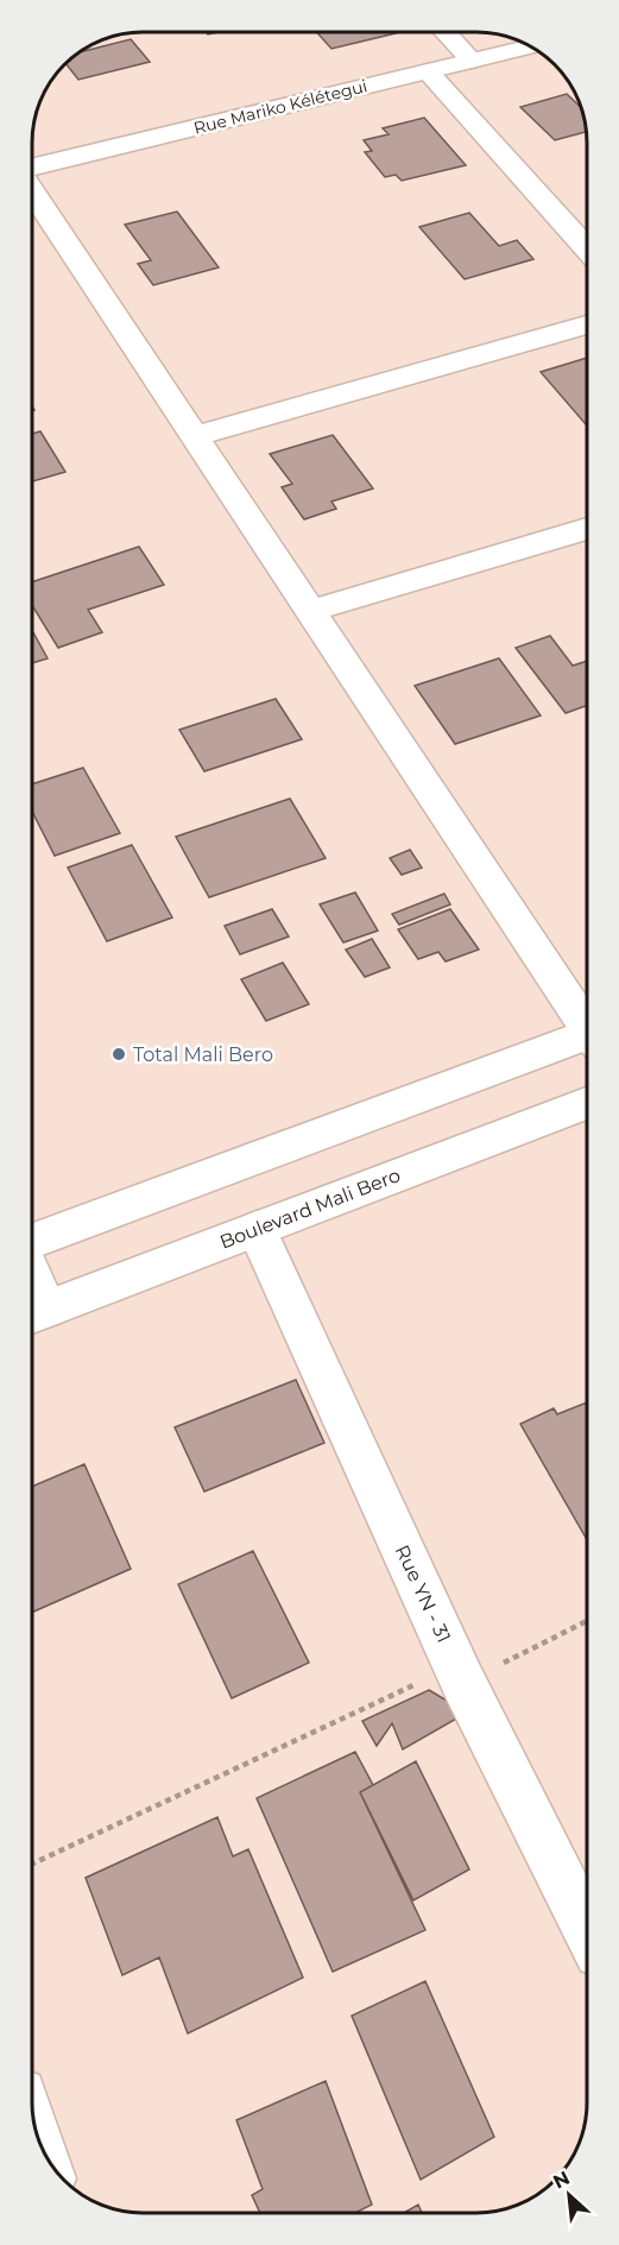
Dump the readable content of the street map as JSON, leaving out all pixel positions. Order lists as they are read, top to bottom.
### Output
{
  "streets": {
    "street": ["Rue Mariko Kélétegui", "Boulevard Mali Bero", "Rue YN - 31"]
  },
  "crossings": [
    ["Boulevard Mali Bero", "Rue YN - 31"]
  ],
  "places": ["Total Mali Bero"],
  "north": "top left"
}
